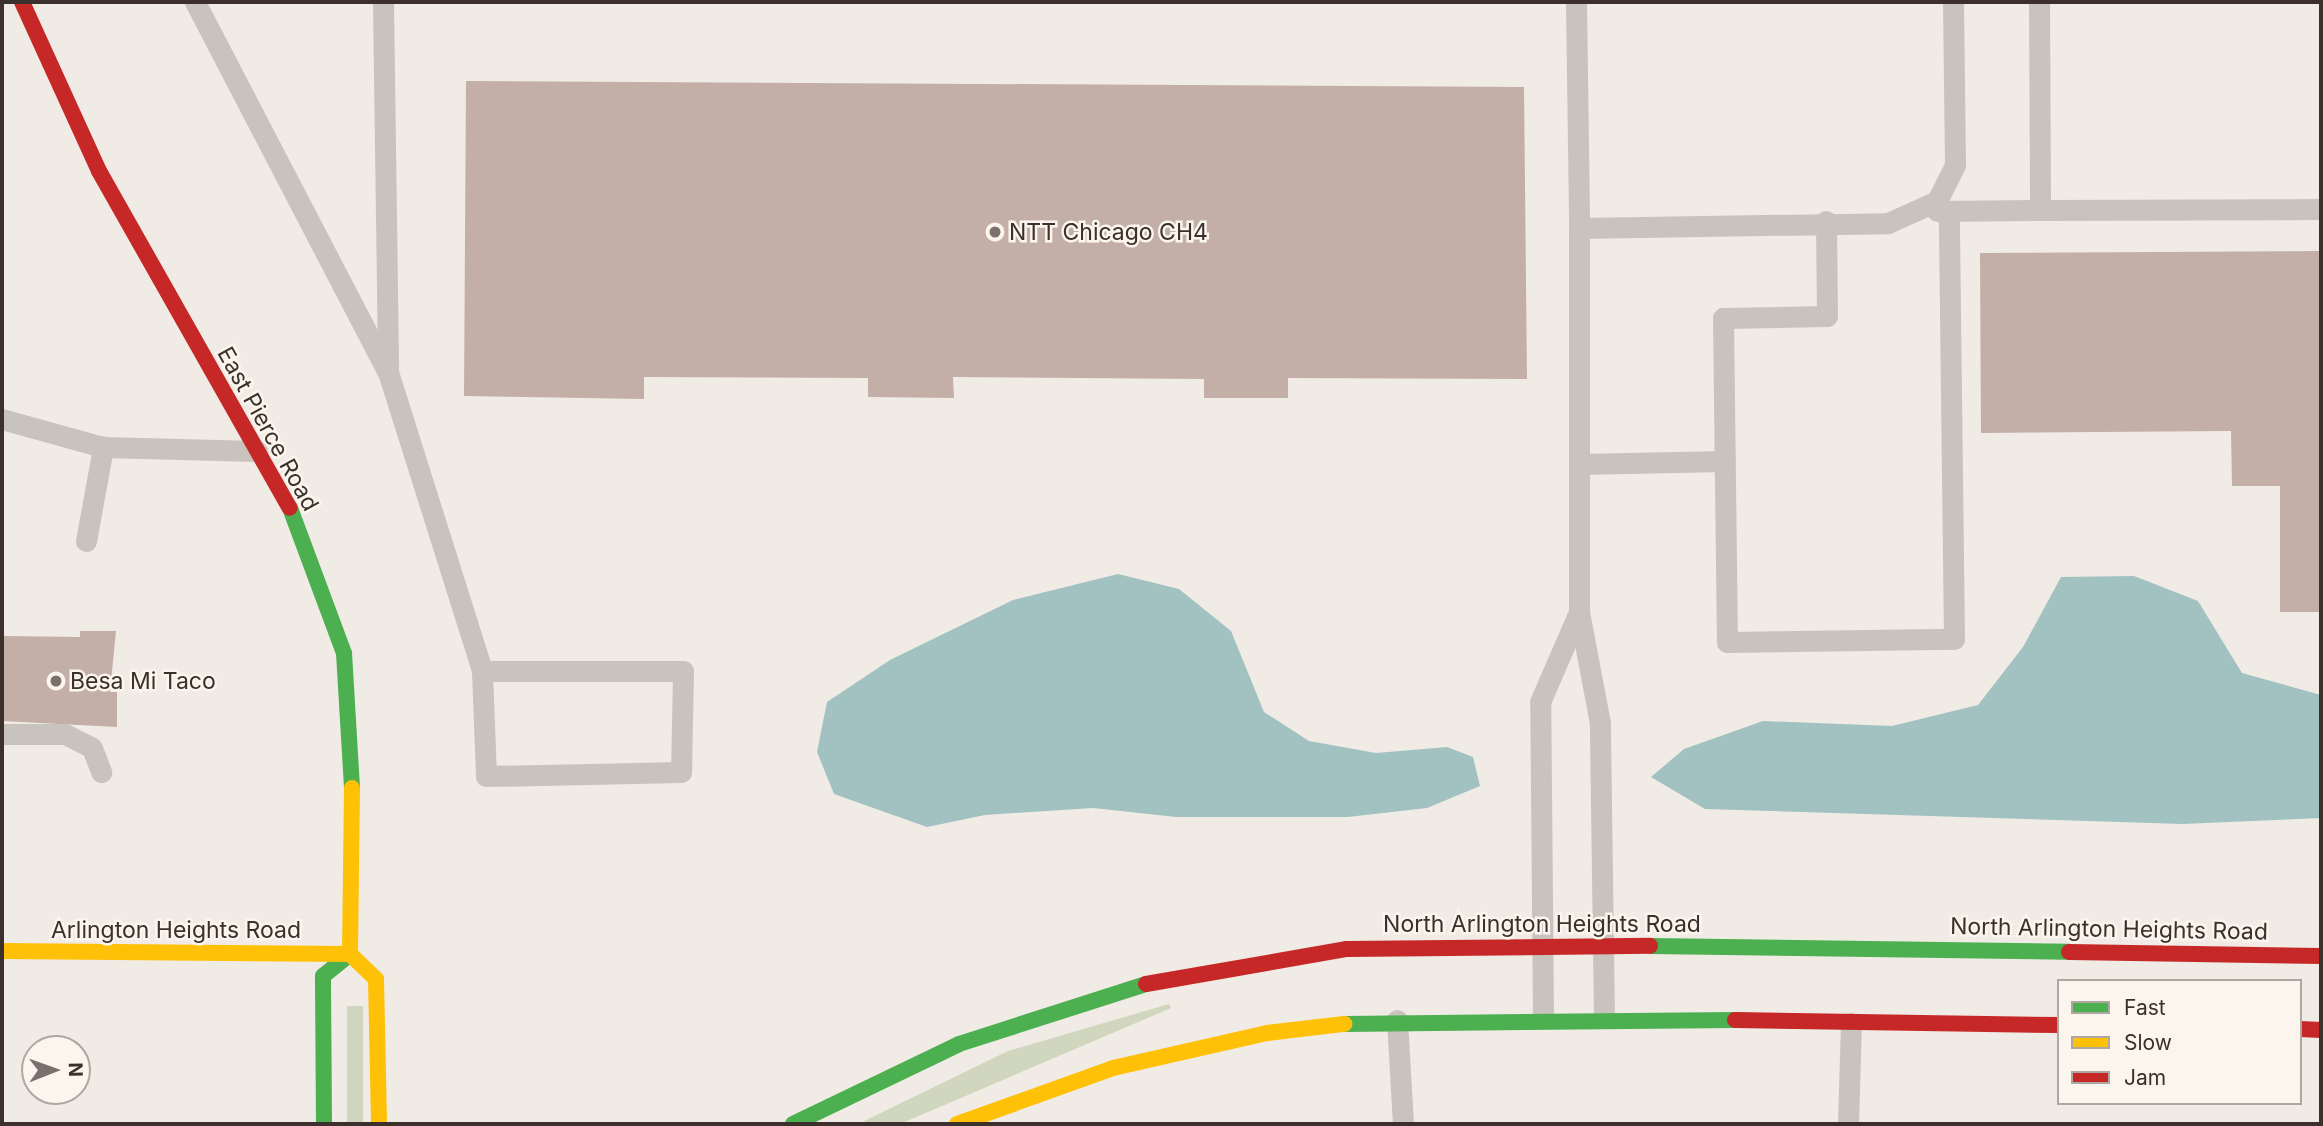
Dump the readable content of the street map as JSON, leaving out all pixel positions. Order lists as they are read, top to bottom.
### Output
{
  "streets": {
    "main road": ["East Pierce Road", "North Arlington Heights Road", "Arlington Heights Road"]
  },
  "crossings": [
    ["East Pierce Road", "Arlington Heights Road"]
  ],
  "places": ["NTT Chicago CH4", "Besa Mi Taco"],
  "legend": ["Fast", "Slow", "Jam"],
  "north": "right"
}
